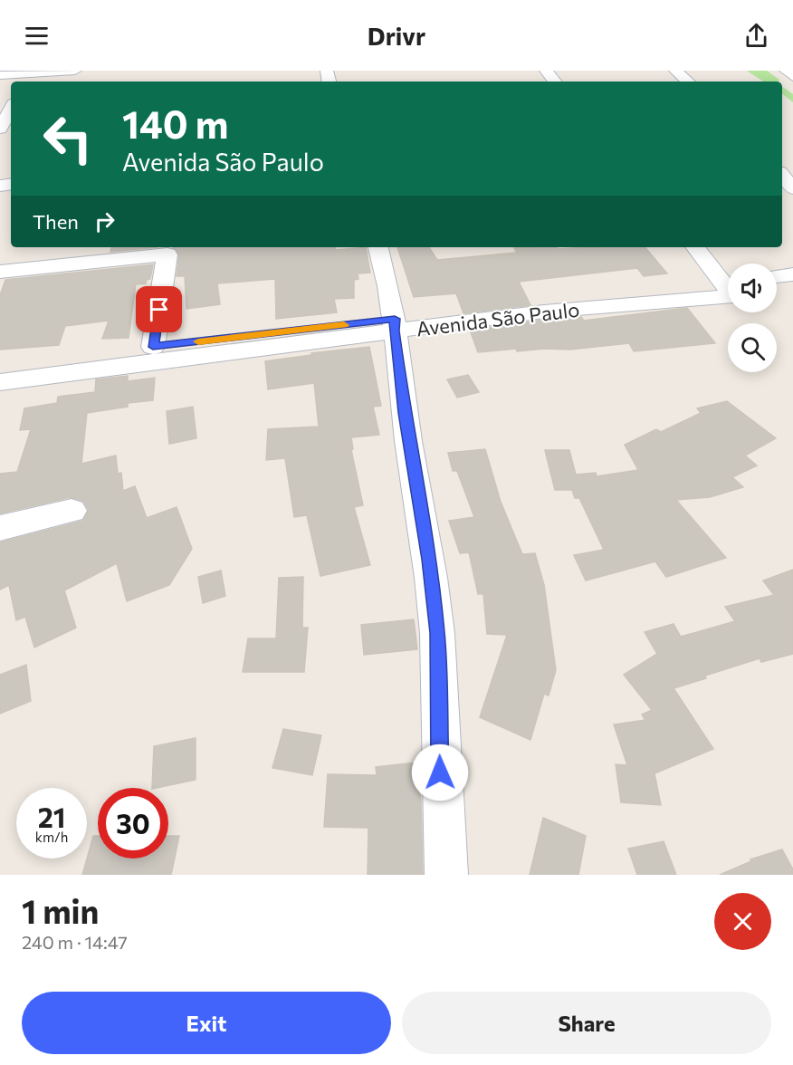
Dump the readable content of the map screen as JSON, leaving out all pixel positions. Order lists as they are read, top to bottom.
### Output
{
  "streets": {
    "street": ["Avenida São Paulo"]
  },
  "page": {
    "header": "Drivr",
    "turn": ["140 m", "Avenida São Paulo"],
    "then": "Then",
    "speed": "21 km/h",
    "limit": "30",
    "heading": ["1 min", "240 m · 14:47"],
    "buttons": ["Exit", "Share"]
  }
}
